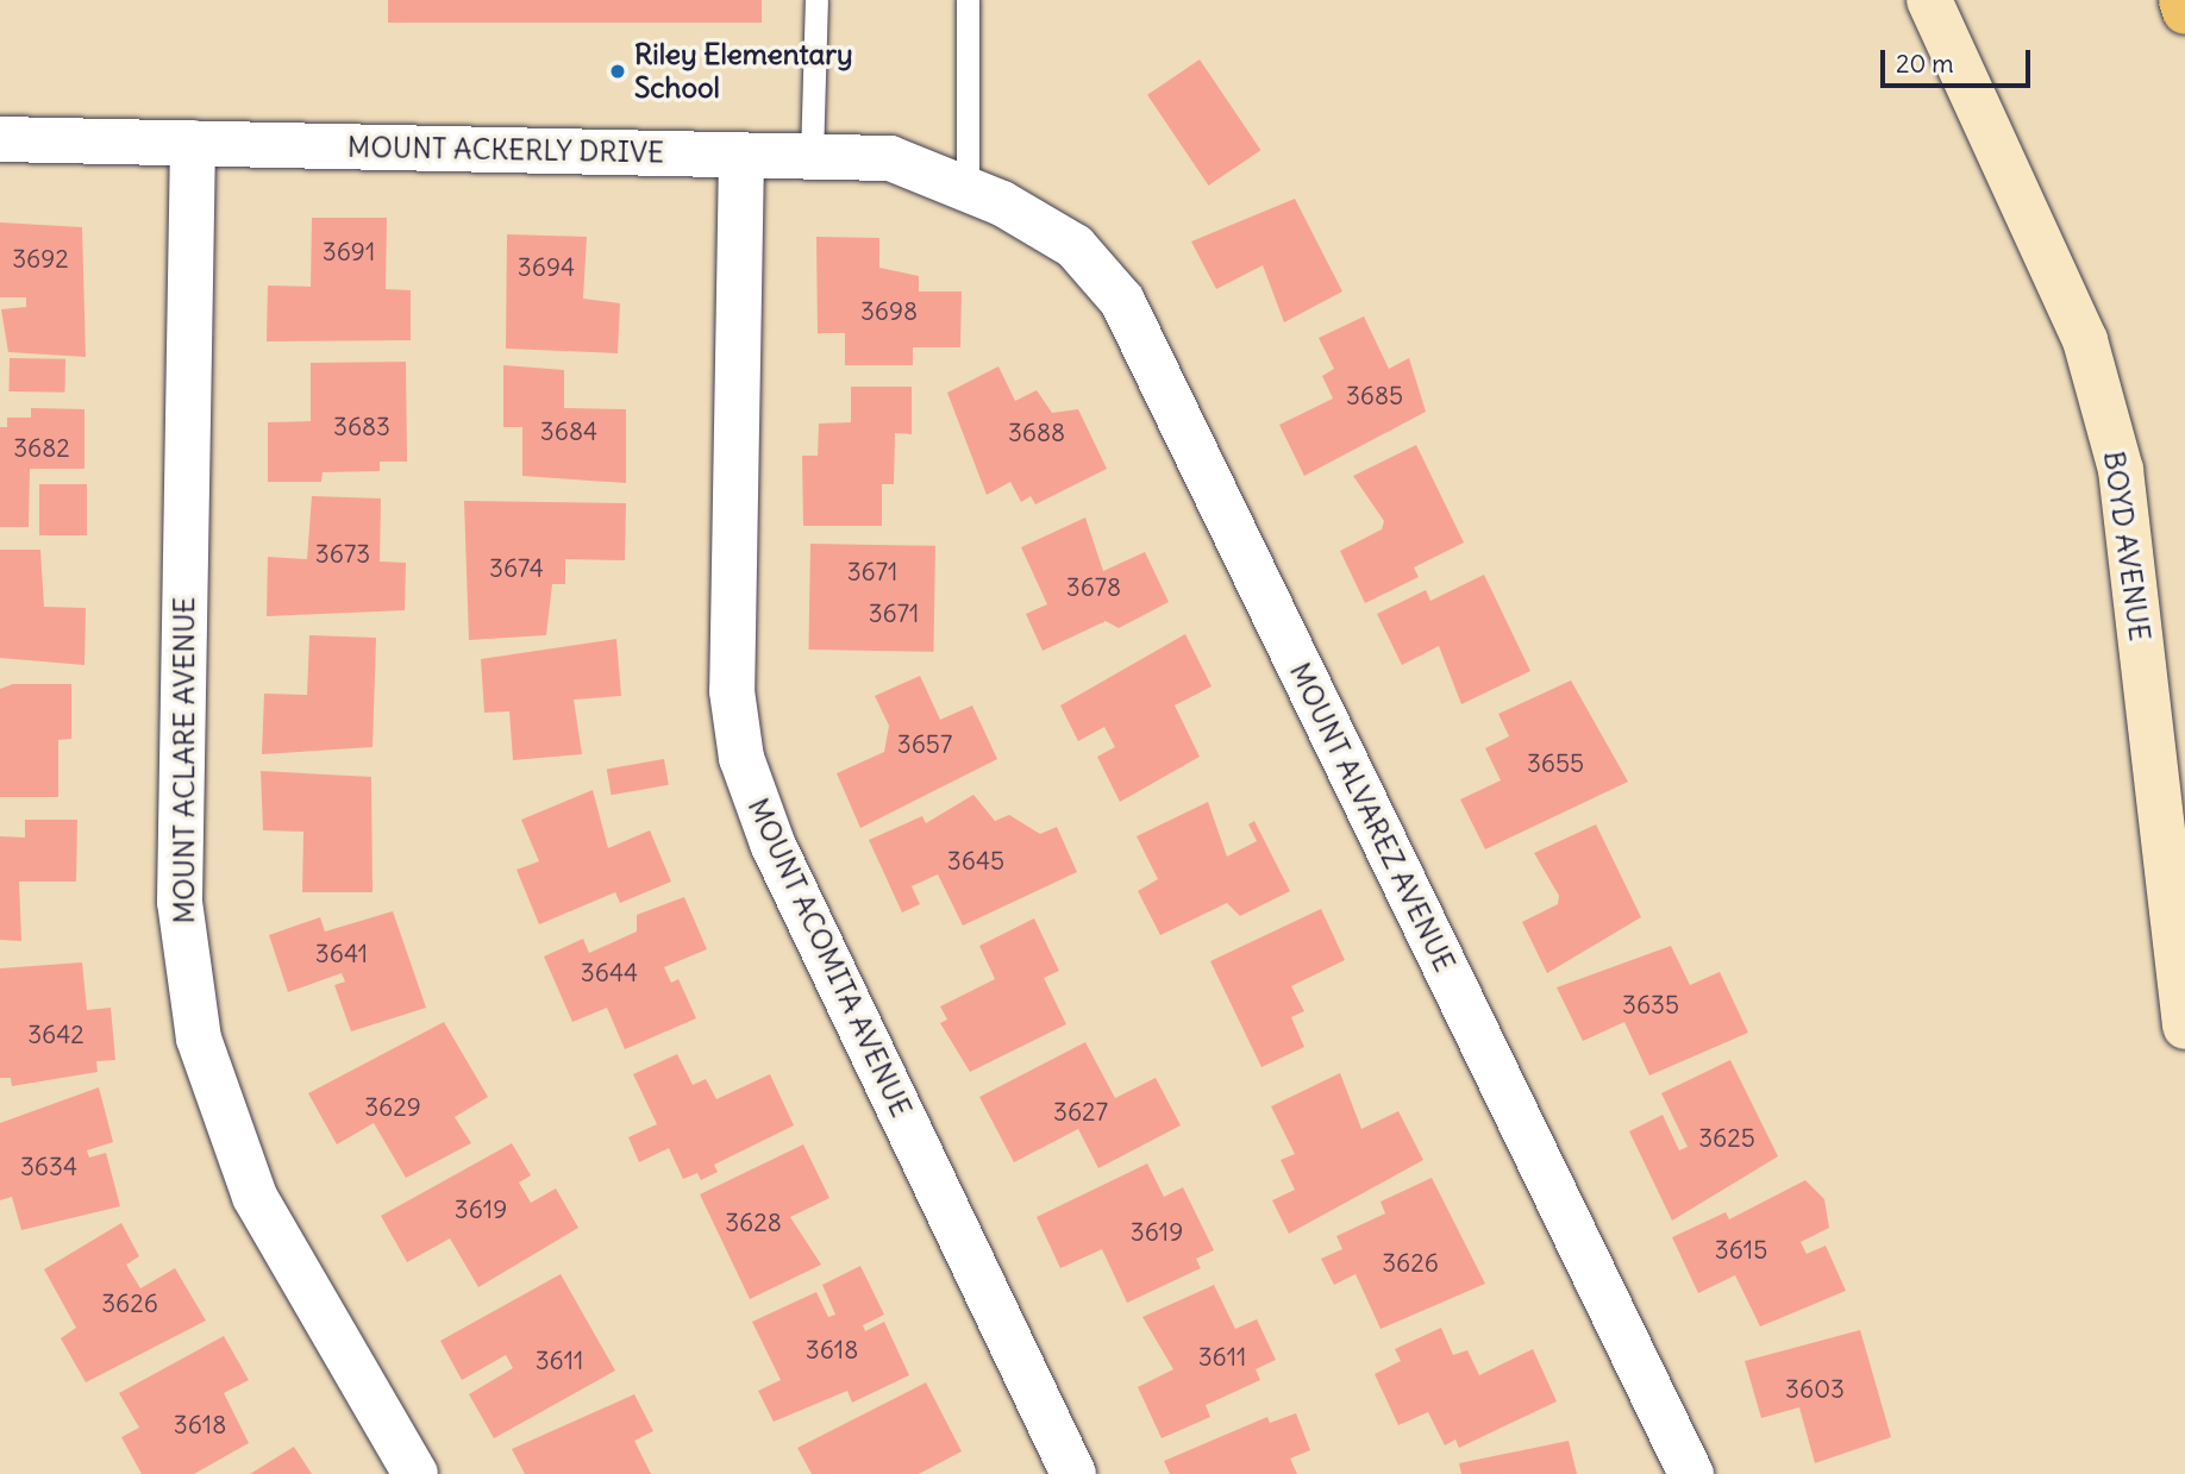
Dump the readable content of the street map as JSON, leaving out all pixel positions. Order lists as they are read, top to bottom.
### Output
{
  "streets": {
    "street": [
      "MOUNT ACKERLY DRIVE",
      "BOYD AVENUE",
      "MOUNT ACLARE AVENUE",
      "MOUNT ALVAREZ AVENUE",
      "MOUNT ACOMITA AVENUE"
    ]
  },
  "crossings": [
    ["MOUNT ACKERLY DRIVE", "MOUNT ACLARE AVENUE"],
    ["MOUNT ACKERLY DRIVE", "MOUNT ALVAREZ AVENUE"],
    ["MOUNT ACKERLY DRIVE", "MOUNT ACOMITA AVENUE"]
  ],
  "places": ["Riley Elementary School"],
  "house_numbers": [
    "3691",
    "3692",
    "3694",
    "3698",
    "3685",
    "3683",
    "3684",
    "3688",
    "3682",
    "3673",
    "3674",
    "3671",
    "3678",
    "3671",
    "3657",
    "3655",
    "3645",
    "3641",
    "3644",
    "3635",
    "3642",
    "3629",
    "3627",
    "3625",
    "3634",
    "3619",
    "3628",
    "3619",
    "3615",
    "3626",
    "3626",
    "3618",
    "3611",
    "3611",
    "3603",
    "3618"
  ],
  "scale_bar": "20 m"
}
